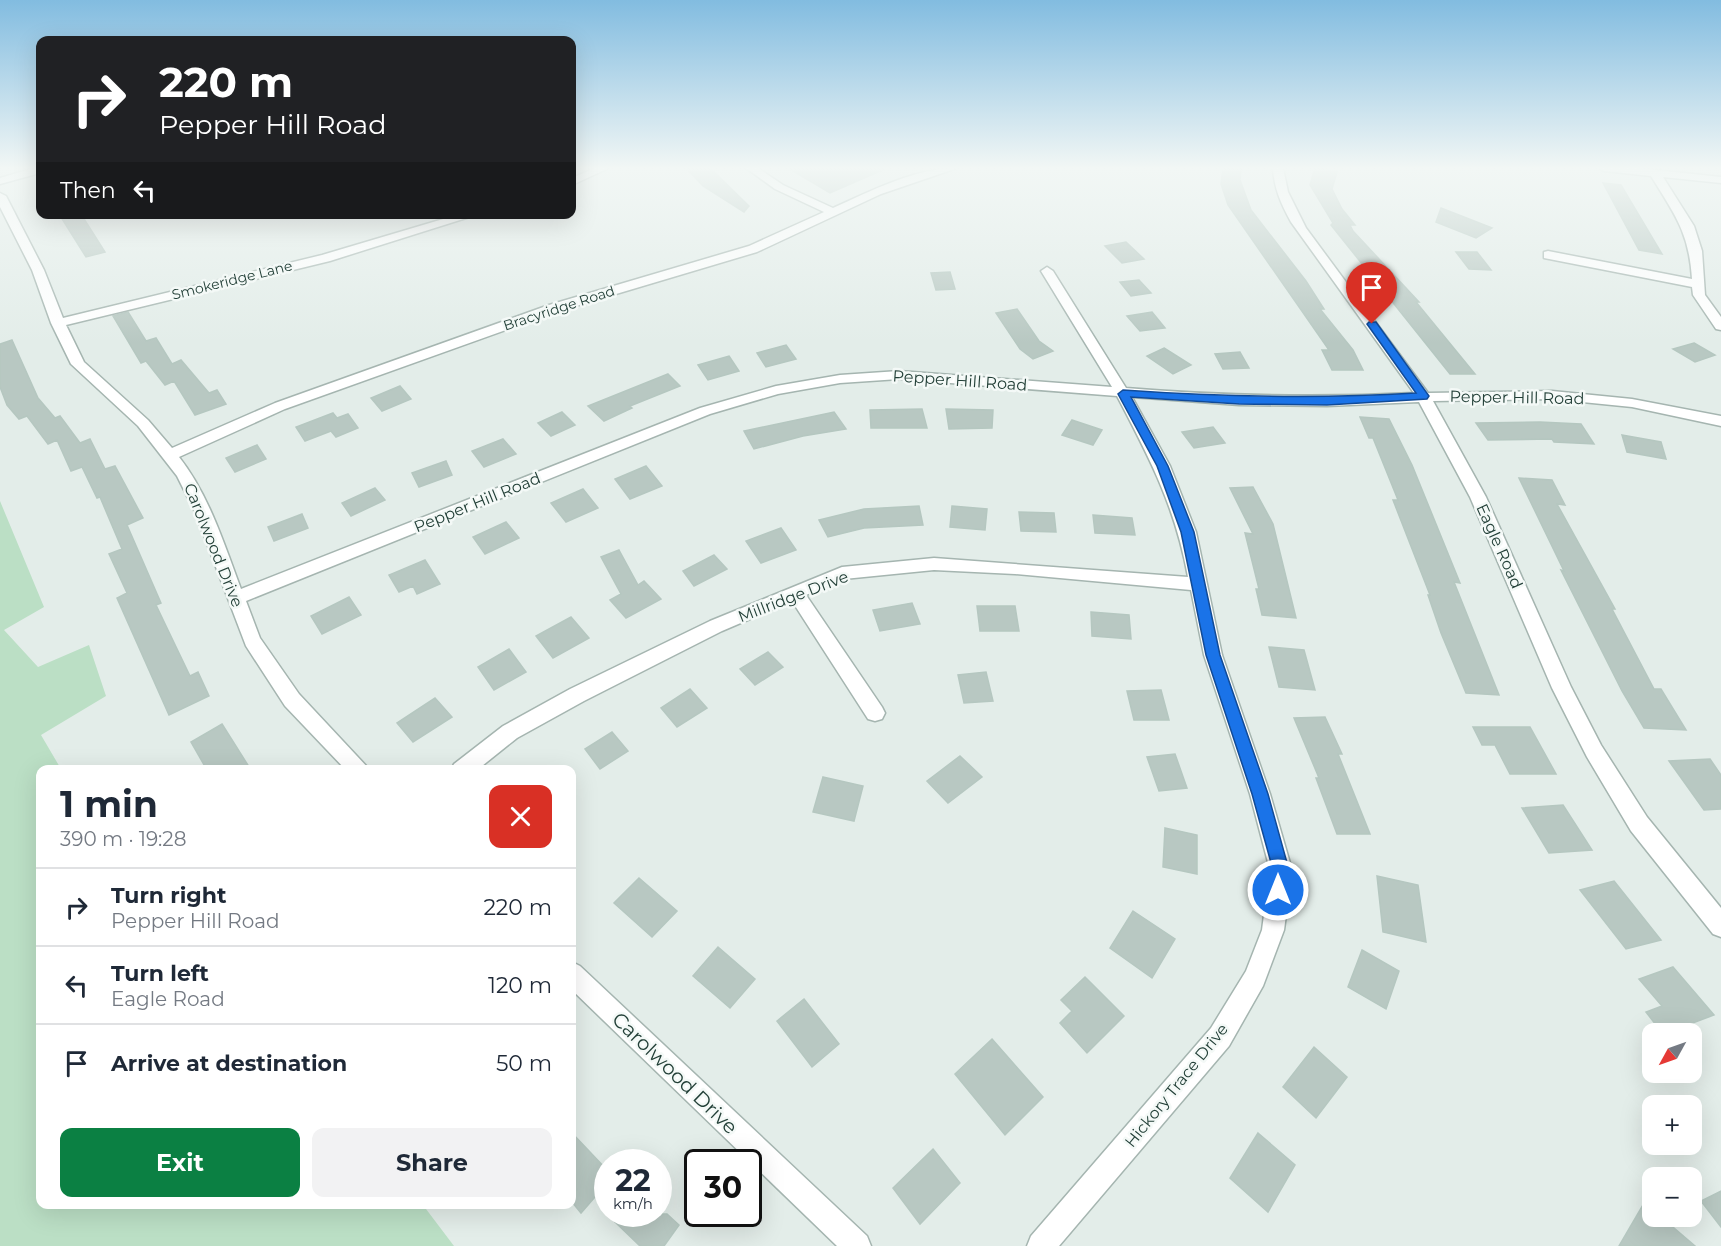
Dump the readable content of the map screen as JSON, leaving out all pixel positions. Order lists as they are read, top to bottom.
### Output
{
  "streets": {
    "street": [
      "Smokeridge Lane",
      "Bracyridge Road",
      "Pepper Hill Road",
      "Carolwood Drive",
      "Eagle Road",
      "Millridge Drive",
      "Hickory Trace Drive"
    ]
  },
  "crossings": [
    ["Smokeridge Lane", "Carolwood Drive"],
    ["Bracyridge Road", "Carolwood Drive"],
    ["Pepper Hill Road", "Carolwood Drive"],
    ["Pepper Hill Road", "Eagle Road"],
    ["Pepper Hill Road", "Hickory Trace Drive"],
    ["Millridge Drive", "Hickory Trace Drive"]
  ],
  "north": "bottom left",
  "page": {
    "turn": ["220 m", "Pepper Hill Road"],
    "then": "Then",
    "heading": ["1 min", "390 m · 19:28"],
    "list": [
      {
        "name": "Turn right",
        "note": "Pepper Hill Road",
        "value": "220 m"
      },
      {
        "name": "Turn left",
        "note": "Eagle Road",
        "value": "120 m"
      },
      {
        "name": "Arrive at destination",
        "value": "50 m"
      }
    ],
    "map_buttons": ["+", "−"],
    "buttons": ["Exit", "Share"],
    "speed": "22 km/h",
    "limit": "30"
  }
}
